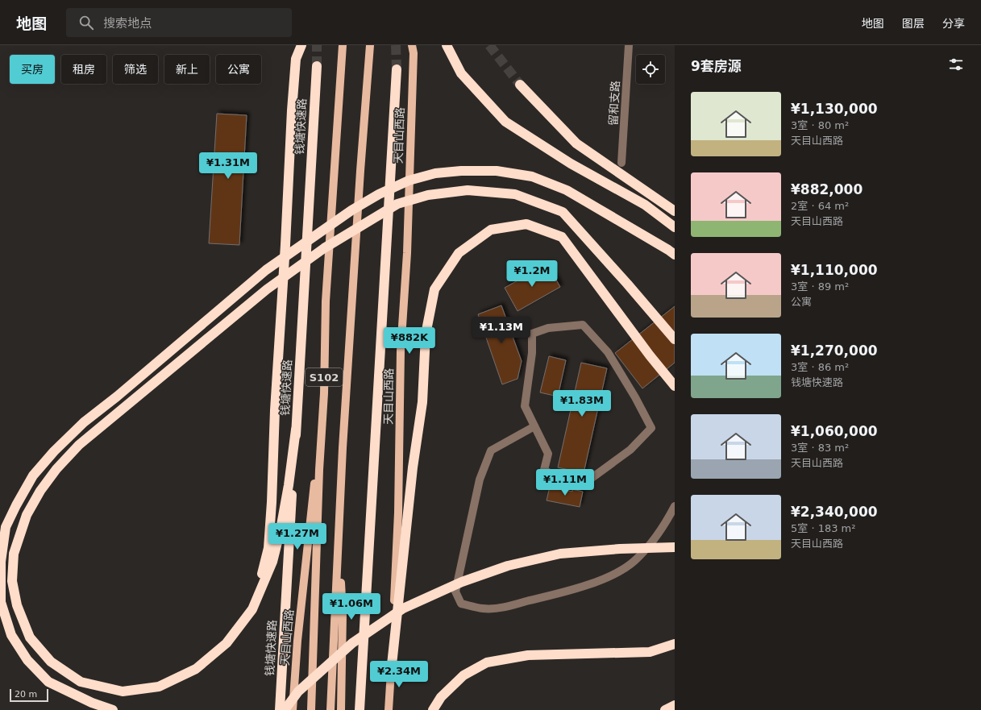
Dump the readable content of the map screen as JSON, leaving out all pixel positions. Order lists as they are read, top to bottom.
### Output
{
  "streets": {
    "highway": ["钱塘快速路"],
    "main road": ["天目山西路", "S102"],
    "street": ["留和支路"]
  },
  "scale_bar": "20 m",
  "page": {
    "header": "地图",
    "search": "搜索地点",
    "nav": ["地图", "图层", "分享"],
    "heading": "9套房源",
    "chip": [
      "买房",
      "租房",
      "筛选",
      "新上",
      "公寓"
    ],
    "list": [
      {
        "name": "¥1,130,000",
        "note": "3室 · 80 m² · 天目山西路"
      },
      {
        "name": "¥882,000",
        "note": "2室 · 64 m² · 天目山西路"
      },
      {
        "name": "¥1,110,000",
        "note": "3室 · 89 m² · 公寓"
      },
      {
        "name": "¥1,270,000",
        "note": "3室 · 86 m² · 钱塘快速路"
      },
      {
        "name": "¥1,060,000",
        "note": "3室 · 83 m² · 天目山西路"
      },
      {
        "name": "¥2,340,000",
        "note": "5室 · 183 m² · 天目山西路"
      }
    ],
    "price": [
      "¥1.31M",
      "¥1.2M",
      "¥1.13M",
      "¥882K",
      "¥1.83M",
      "¥1.11M",
      "¥1.27M",
      "¥1.06M",
      "¥2.34M"
    ],
    "scale": "20 m"
  }
}
